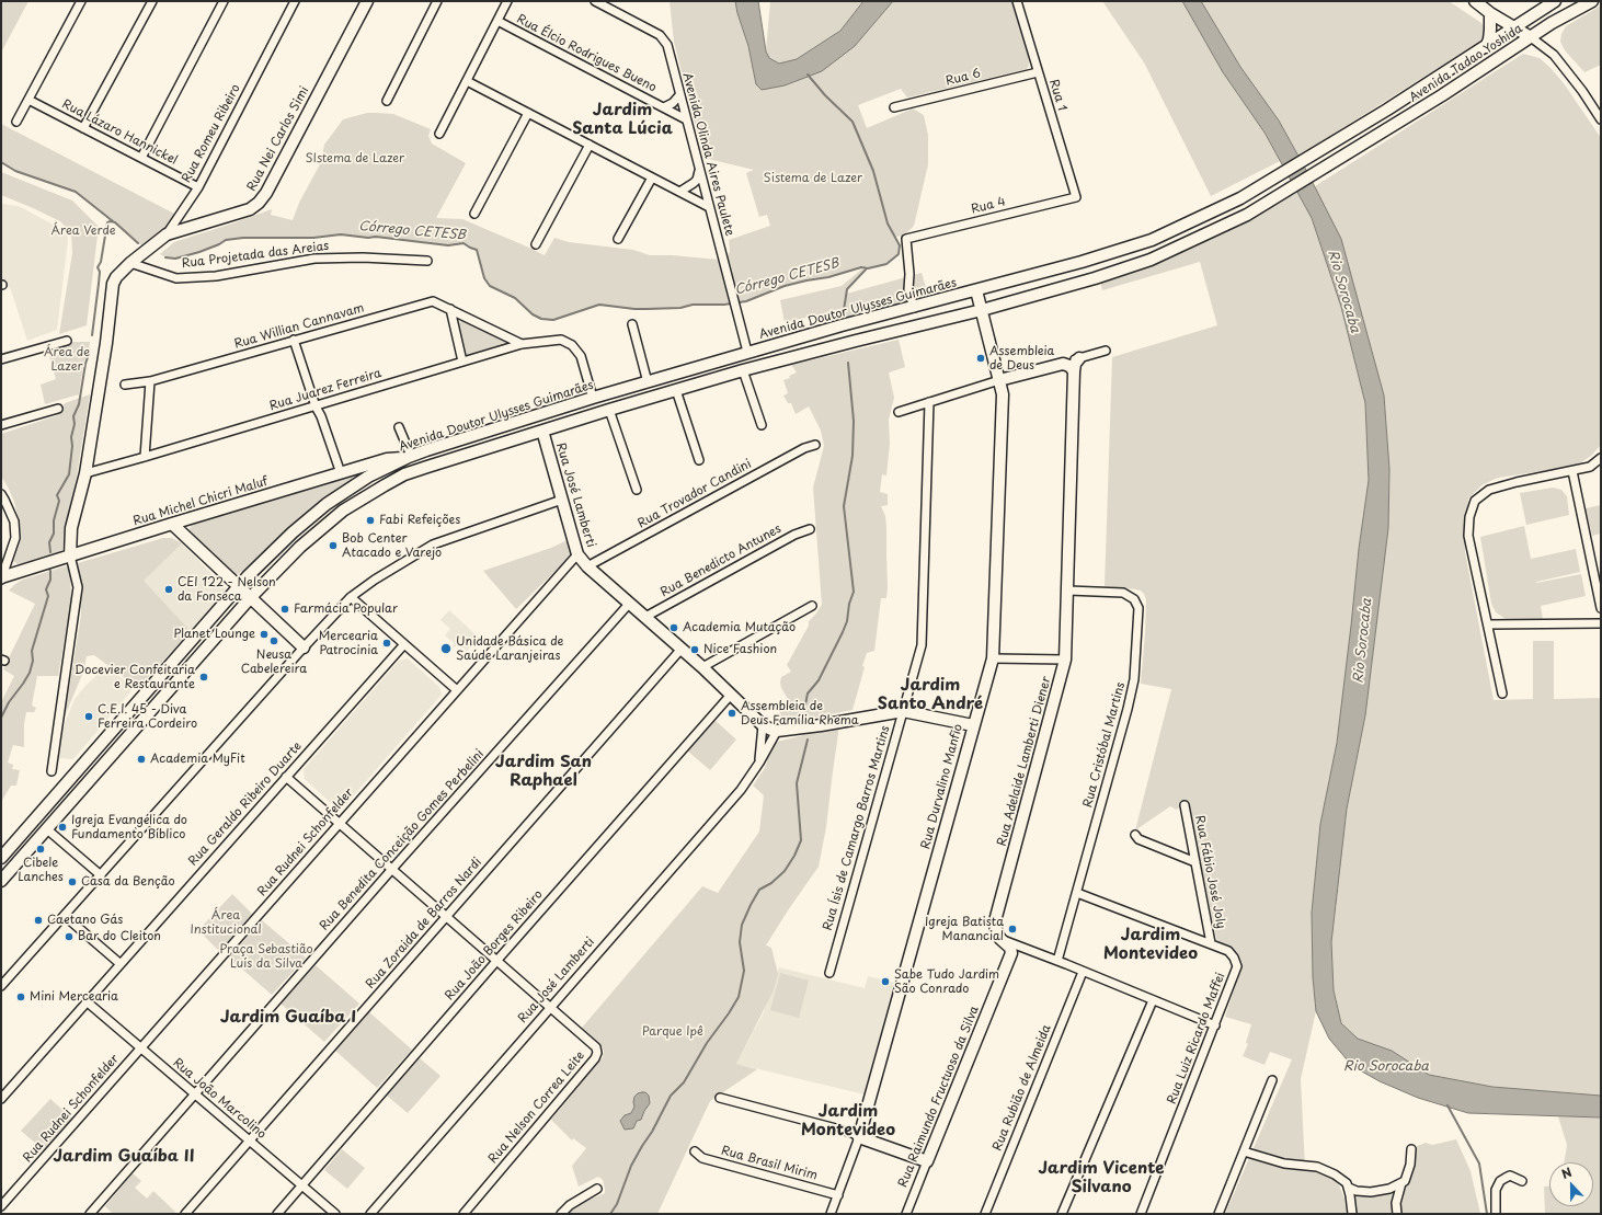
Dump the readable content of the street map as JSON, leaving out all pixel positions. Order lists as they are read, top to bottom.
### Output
{
  "streets": {
    "street": [
      "Rua Élcio Rodrigues Bueno",
      "Avenida Tadao Yoshida",
      "Rua 6",
      "Rua 1",
      "Rua Lázaro Hannickel",
      "Rua Romeu Ribeiro",
      "Rua Nei Carlos Simi",
      "Avenida Olinda Aires Paulete",
      "Rua 4",
      "Rua Projetada das Areias",
      "Avenida Doutor Ulysses Guimarães",
      "Rua Willian Cannavam",
      "Rua Juarez Ferreira",
      "Rua Trovador Candini",
      "Rua José Lamberti",
      "Rua Michel Chicri Maluf",
      "Rua Benedicto Antunes",
      "Rua Cristóbal Martins",
      "Rua Adelaide Lamberti Diener",
      "Rua Durvalino Manfio",
      "Rua Geraldo Ribeiro Duarte",
      "Rua Ísis de Camargo Barros Martins",
      "Rua Benedita Conceição Gomes Perbelini",
      "Rua Rudnei Schonfelder",
      "Rua Fábio José Joly",
      "Rua Zoraida de Barros Nardi",
      "Rua João Borges Ribeiro",
      "Rua Luiz Ricardo Maffei",
      "Rua Rubião de Almeida",
      "Rua Raimundo Fructuoso da Silva",
      "Rua João Marcolino",
      "Rua Nelson Correa Leite",
      "Rua Brasil Mirim"
    ]
  },
  "crossings": [
    ["Rua Élcio Rodrigues Bueno", "Avenida Olinda Aires Paulete"],
    ["Avenida Tadao Yoshida", "Avenida Doutor Ulysses Guimarães"],
    ["Avenida Tadao Yoshida", "Rua Durvalino Manfio"],
    ["Rua 6", "Rua 1"],
    ["Rua 1", "Rua 4"],
    ["Rua Lázaro Hannickel", "Rua Romeu Ribeiro"],
    ["Rua Romeu Ribeiro", "Rua Nei Carlos Simi"],
    ["Rua Romeu Ribeiro", "Rua Projetada das Areias"],
    ["Avenida Olinda Aires Paulete", "Avenida Doutor Ulysses Guimarães"],
    ["Rua 4", "Avenida Doutor Ulysses Guimarães"],
    ["Avenida Doutor Ulysses Guimarães", "Rua Juarez Ferreira"],
    ["Avenida Doutor Ulysses Guimarães", "Rua Michel Chicri Maluf"],
    ["Avenida Doutor Ulysses Guimarães", "Rua Durvalino Manfio"],
    ["Rua Willian Cannavam", "Rua Juarez Ferreira"],
    ["Rua Trovador Candini", "Rua José Lamberti"],
    ["Rua José Lamberti", "Rua Benedicto Antunes"],
    ["Rua José Lamberti", "Rua Benedita Conceição Gomes Perbelini"],
    ["Rua José Lamberti", "Rua Rudnei Schonfelder"],
    ["Rua José Lamberti", "Rua Zoraida de Barros Nardi"],
    ["Rua José Lamberti", "Rua João Borges Ribeiro"],
    ["Rua José Lamberti", "Rua Nelson Correa Leite"],
    ["Rua Cristóbal Martins", "Rua Adelaide Lamberti Diener"],
    ["Rua Cristóbal Martins", "Rua Luiz Ricardo Maffei"],
    ["Rua Adelaide Lamberti Diener", "Rua Raimundo Fructuoso da Silva"],
    ["Rua Durvalino Manfio", "Rua Brasil Mirim"],
    ["Rua Geraldo Ribeiro Duarte", "Rua João Marcolino"],
    ["Rua Geraldo Ribeiro Duarte", "Rua Nelson Correa Leite"],
    ["Rua Benedita Conceição Gomes Perbelini", "Rua João Marcolino"],
    ["Rua Benedita Conceição Gomes Perbelini", "Rua Nelson Correa Leite"],
    ["Rua Rudnei Schonfelder", "Rua João Marcolino"],
    ["Rua Rudnei Schonfelder", "Rua Nelson Correa Leite"],
    ["Rua Fábio José Joly", "Rua Luiz Ricardo Maffei"],
    ["Rua Zoraida de Barros Nardi", "Rua João Marcolino"],
    ["Rua Zoraida de Barros Nardi", "Rua Nelson Correa Leite"],
    ["Rua João Borges Ribeiro", "Rua João Marcolino"],
    ["Rua João Borges Ribeiro", "Rua Nelson Correa Leite"]
  ],
  "districts": [
    "Jardim Santa Lúcia",
    "Jardim Santo André",
    "Jardim San Raphael",
    "Jardim Montevideo",
    "Jardim Guaíba I",
    "Jardim Montevideo",
    "Jardim Guaíba II",
    "Jardim Vicente Silvano"
  ],
  "water": ["Córrego CETESB", "Rio Sorocaba"],
  "parks": [
    "SIstema de Lazer",
    "Sistema de Lazer",
    "Área Verde",
    "Área de Lazer",
    "Área Institucional",
    "Praça Sebastião Luís da Silva",
    "Parque Ipê"
  ],
  "places": [
    "Assembleia de Deus",
    "Fabi Refeições",
    "Bob Center Atacado e Varejo",
    "CEI 122 - Nelson da Fonseca",
    "Farmácia Popular",
    "Academia Mutação",
    "Planet Lounge",
    "Neusa Cabelereira",
    "Mercearia Patrocinia",
    "Unidade Básica de Saúde Laranjeiras",
    "Nice Fashion",
    "Docevier Confeitaria e Restaurante",
    "Assembleia de Deus Família Rhema",
    "C.E.I. 45 - Diva Ferreira Cordeiro",
    "Academia MyFit",
    "Igreja Evangélica do Fundamento Bíblico",
    "Cibele Lanches",
    "Casa da Benção",
    "Caetano Gás",
    "Igreja Batista Manancial",
    "Bar do Cleiton",
    "Sabe Tudo Jardim São Conrado",
    "Mini Mercearia"
  ],
  "north": "top"
}
